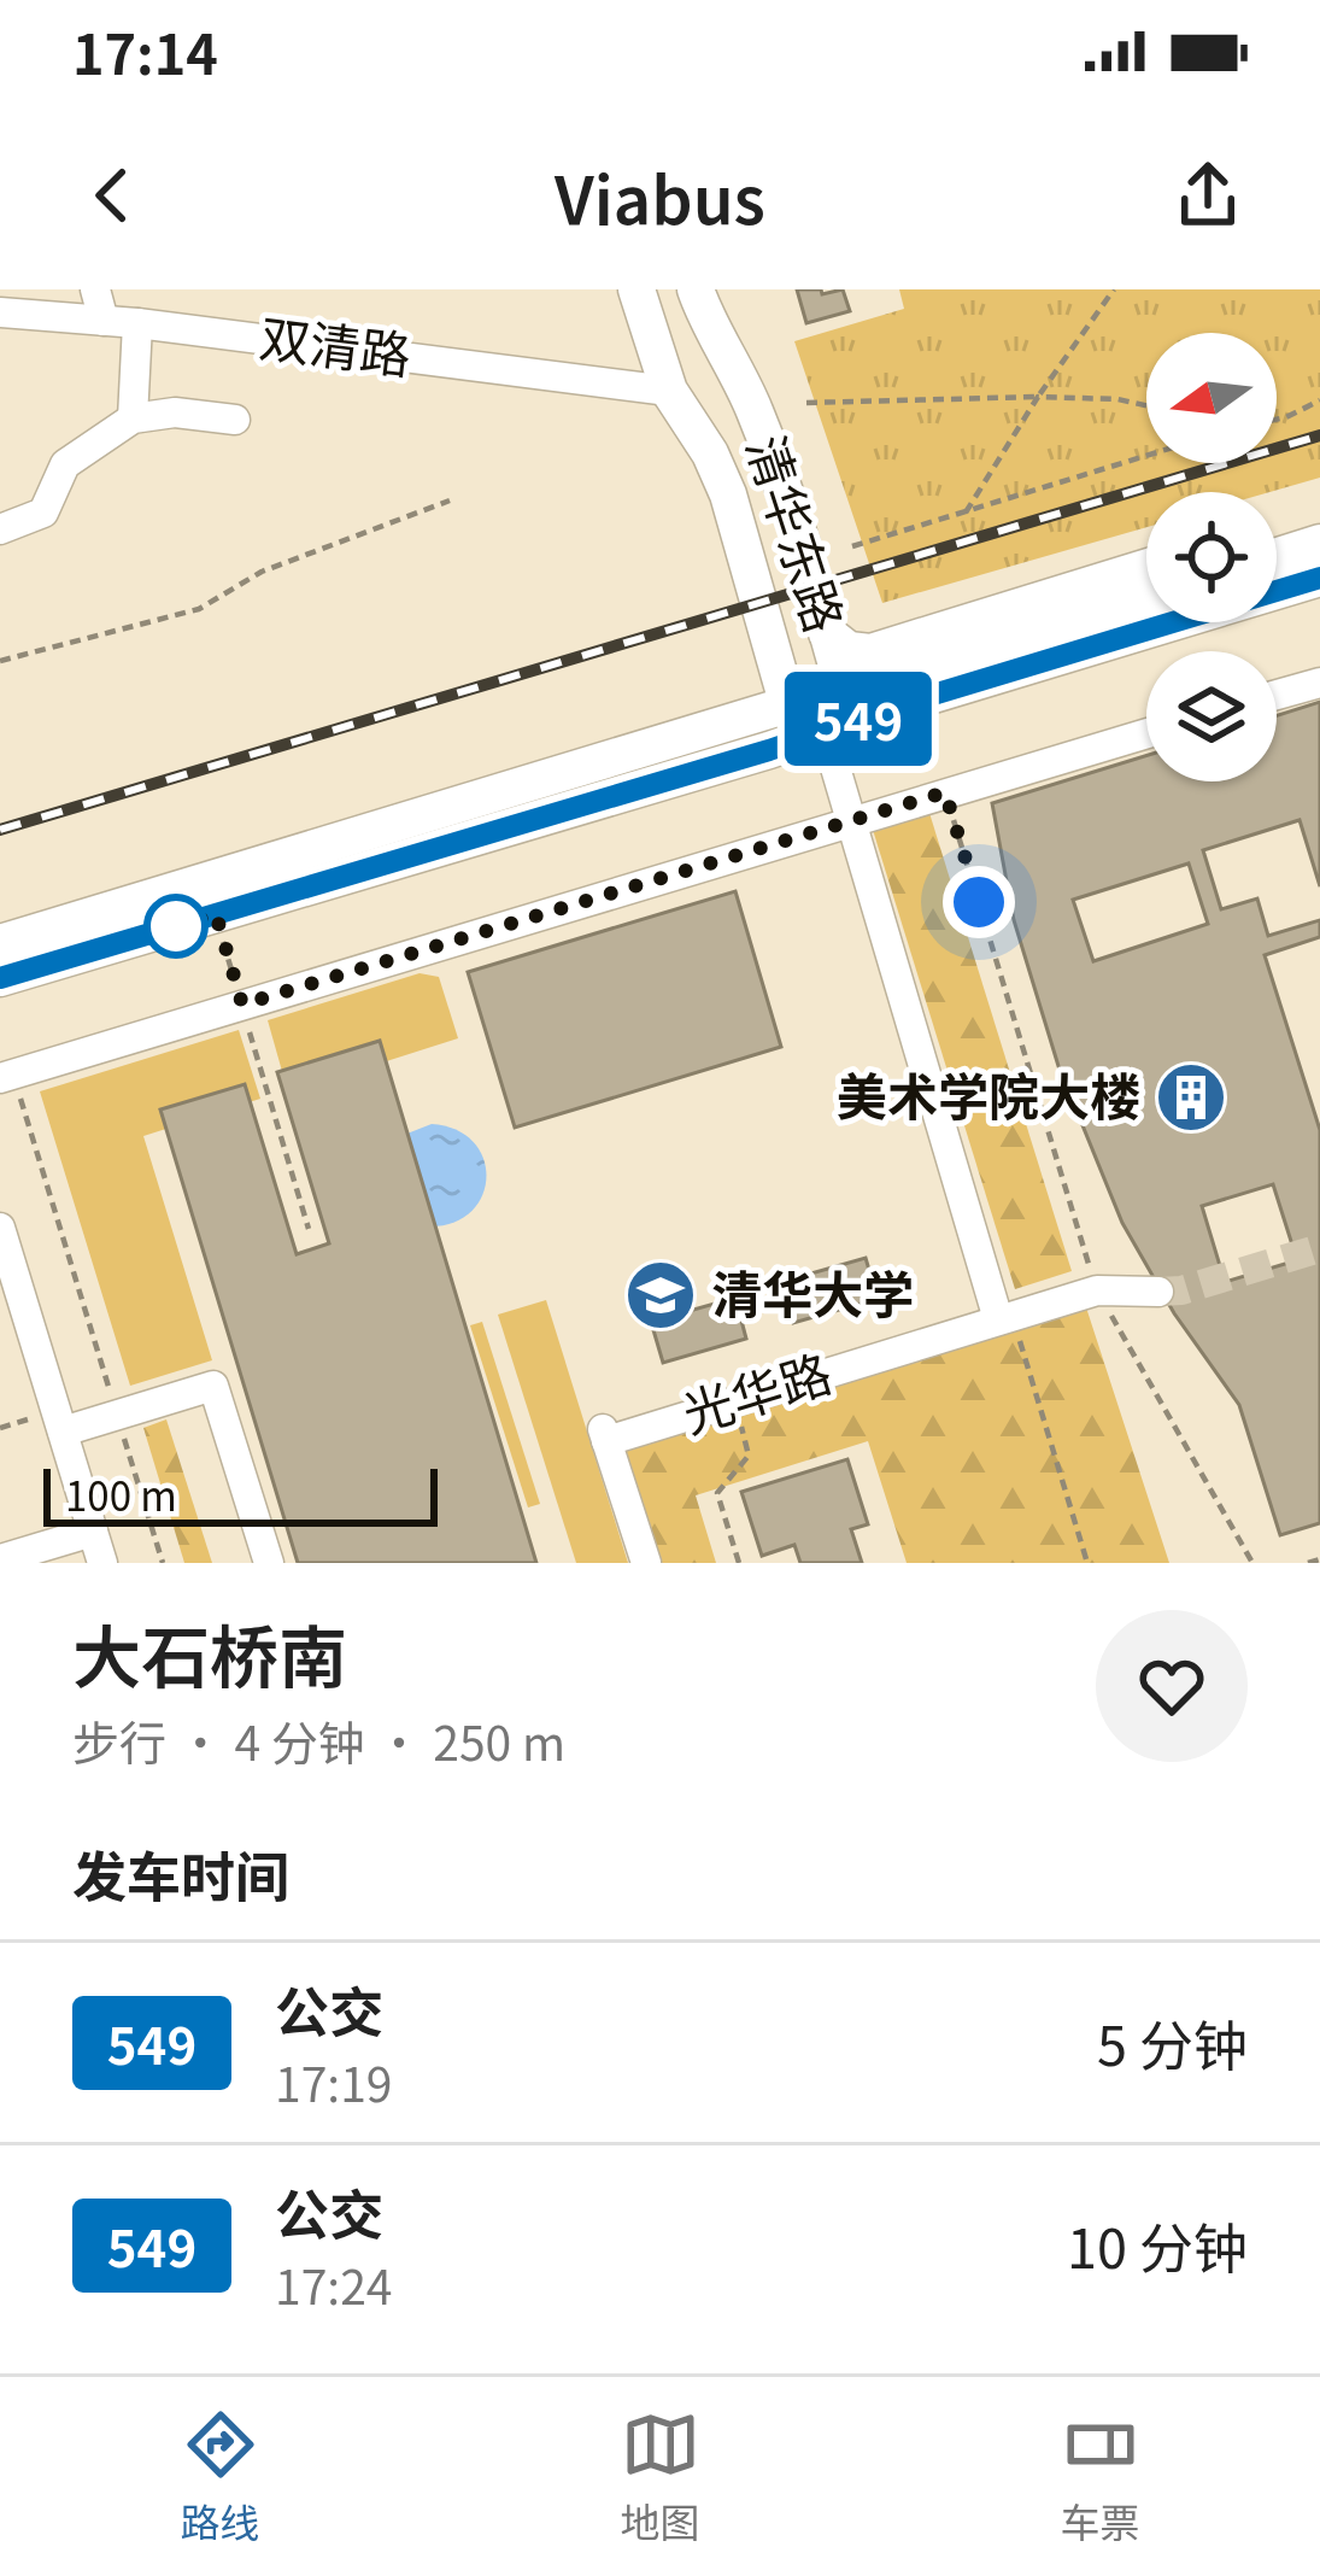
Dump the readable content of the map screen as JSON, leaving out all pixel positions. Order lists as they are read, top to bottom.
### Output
{
  "streets": {
    "main road": ["清华东路"],
    "street": ["双清路", "光华路"]
  },
  "crossings": [
    ["双清路", "清华东路"]
  ],
  "places": {
    "building": ["美术学院大楼"],
    "school or university": ["清华大学"]
  },
  "lines": ["bus line 549"],
  "scale_bar": "100 m",
  "north": "left",
  "page": {
    "status": "17:14",
    "header": "Viabus",
    "on_map": "549",
    "scale": "100 m",
    "heading": [
      ["大石桥南", "步行 · 4 分钟 · 250 m"],
      "发车时间"
    ],
    "list": [
      {
        "mark": "549",
        "name": "公交",
        "note": "17:19",
        "value": "5 分钟"
      },
      {
        "mark": "549",
        "name": "公交",
        "note": "17:24",
        "value": "10 分钟"
      }
    ],
    "tabs": ["路线", "地图", "车票"]
  }
}
